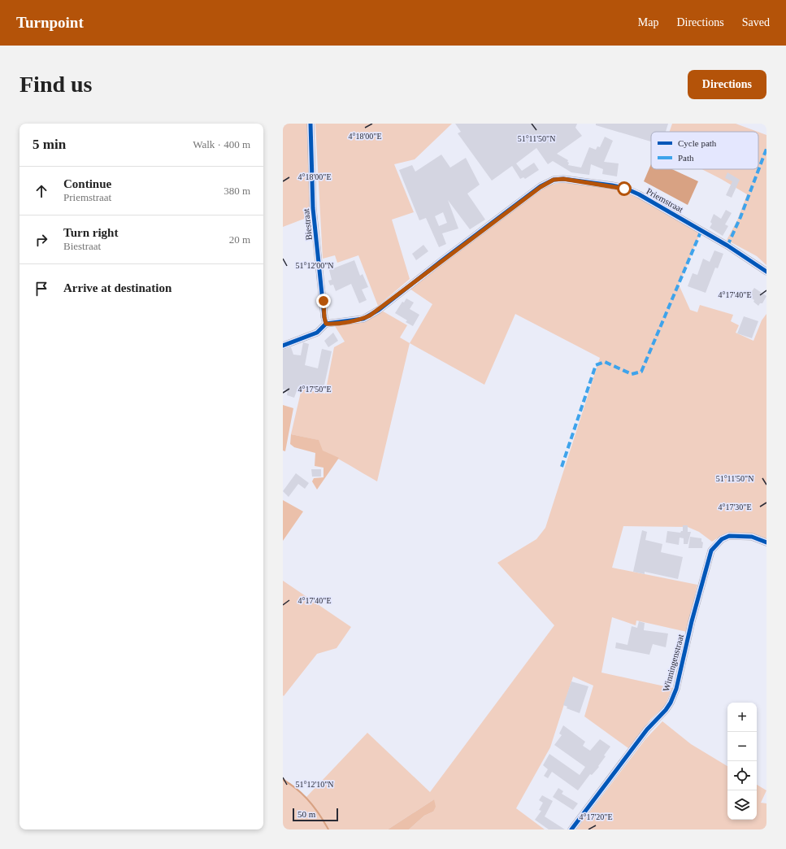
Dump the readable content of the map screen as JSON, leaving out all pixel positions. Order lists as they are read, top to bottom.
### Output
{
  "streets": {
    "street": ["Priemstraat", "Biestraat", "Winningenstraat"]
  },
  "crossings": [
    ["Priemstraat", "Biestraat"]
  ],
  "legend": ["Cycle path", "Path"],
  "scale_bar": "50 m",
  "page": {
    "header": "Turnpoint",
    "nav": ["Map", "Directions", "Saved"],
    "buttons": "Directions",
    "title": "Find us",
    "heading": ["5 min", "Walk · 400 m"],
    "list": [
      ["Continue", "Priemstraat", "380 m"],
      ["Turn right", "Biestraat", "20 m"],
      "Arrive at destination"
    ],
    "map_buttons": ["+", "−"],
    "scale": "50 m"
  },
  "coordinates": [
    "4°18'00\"E",
    "51°11'50\"N",
    "51°12'00\"N",
    "4°17'40\"E",
    "4°17'50\"E",
    "4°17'30\"E",
    "51°12'10\"N",
    "4°17'20\"E"
  ]
}
